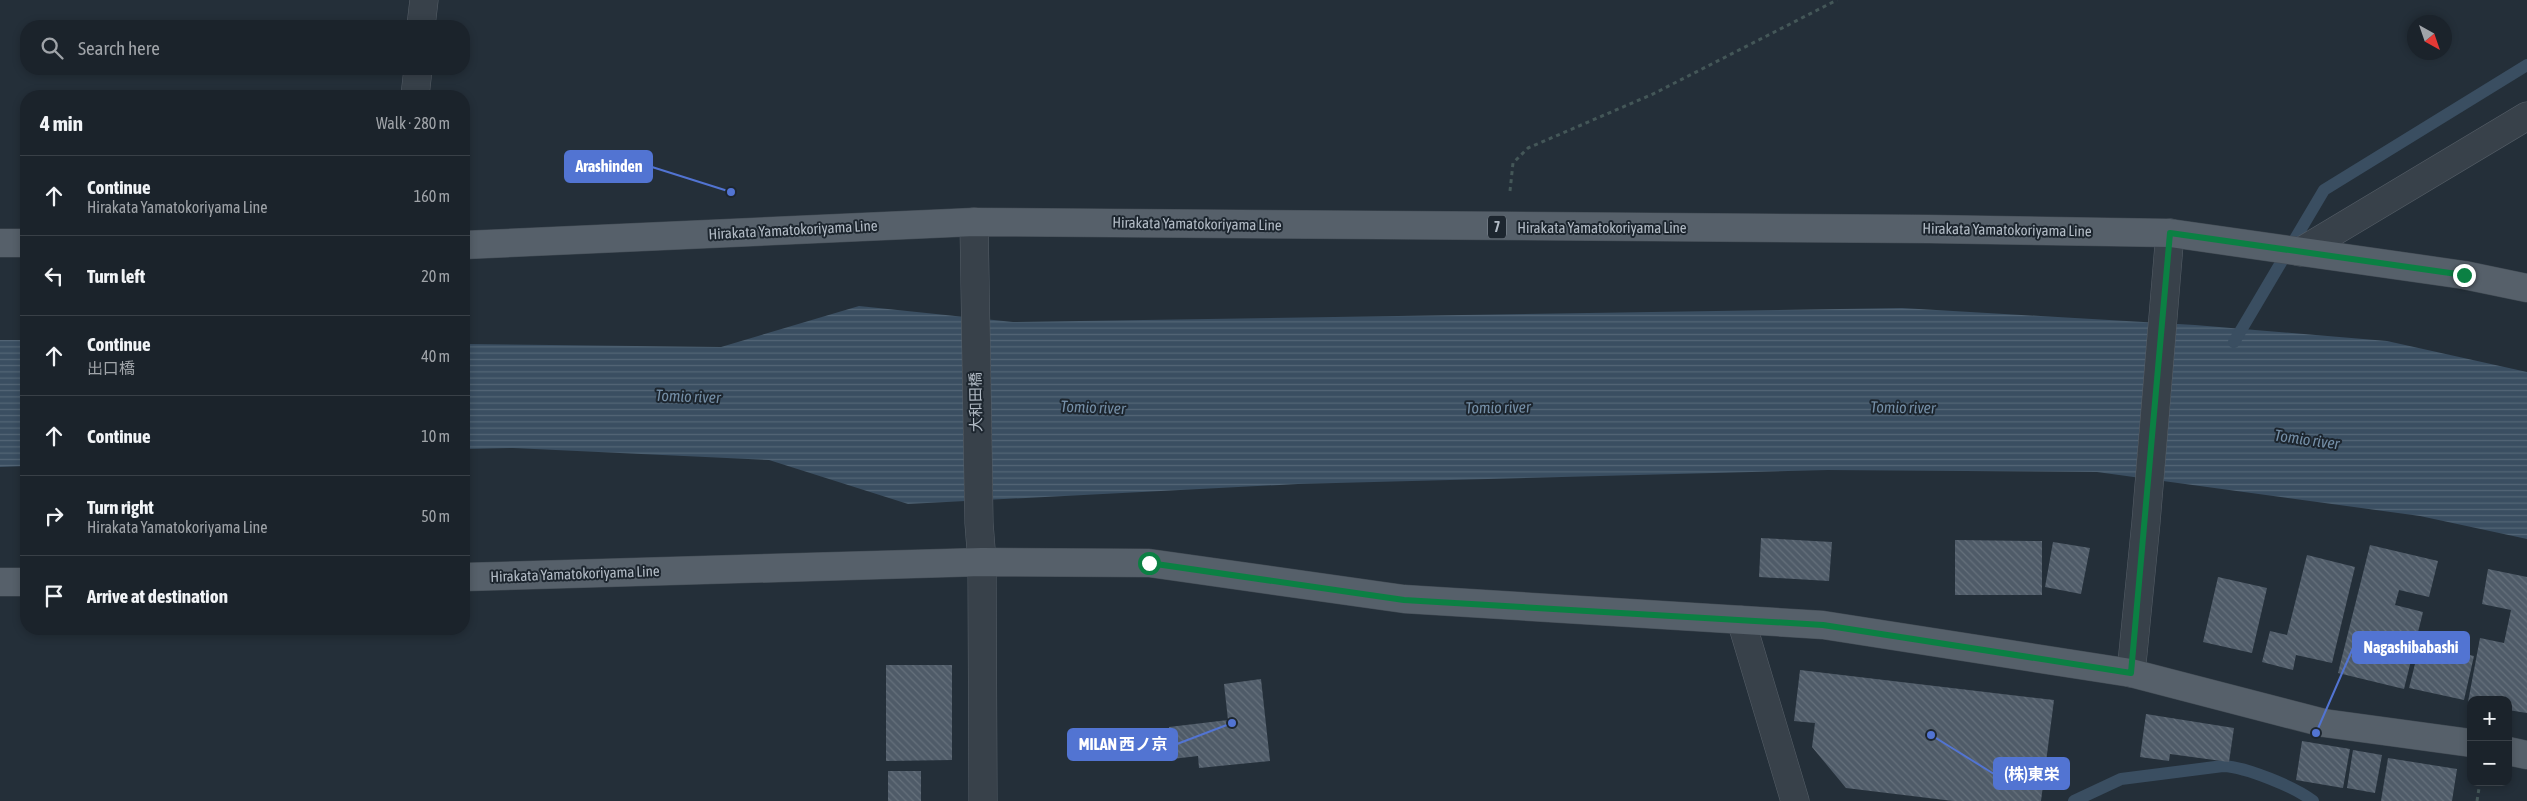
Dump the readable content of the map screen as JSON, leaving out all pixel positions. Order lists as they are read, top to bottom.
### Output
{
  "streets": {
    "main road": ["Hirakata Yamatokoriyama Line", "7"],
    "street": ["大和田橋"]
  },
  "crossings": [
    ["Hirakata Yamatokoriyama Line", "大和田橋"]
  ],
  "water": ["Tomio river"],
  "places": [
    "Arashinden",
    "MILAN 西ノ京",
    "Nagashibabashi",
    "(株)東栄"
  ],
  "north": "bottom right",
  "page": {
    "search": "Search here",
    "heading": ["4 min", "Walk · 280 m"],
    "list": [
      ["Continue", "Hirakata Yamatokoriyama Line", "160 m"],
      ["Turn left", "20 m"],
      ["Continue", "出口橋", "40 m"],
      ["Continue", "10 m"],
      ["Turn right", "Hirakata Yamatokoriyama Line", "50 m"],
      "Arrive at destination"
    ],
    "map_buttons": ["+", "−"]
  }
}
